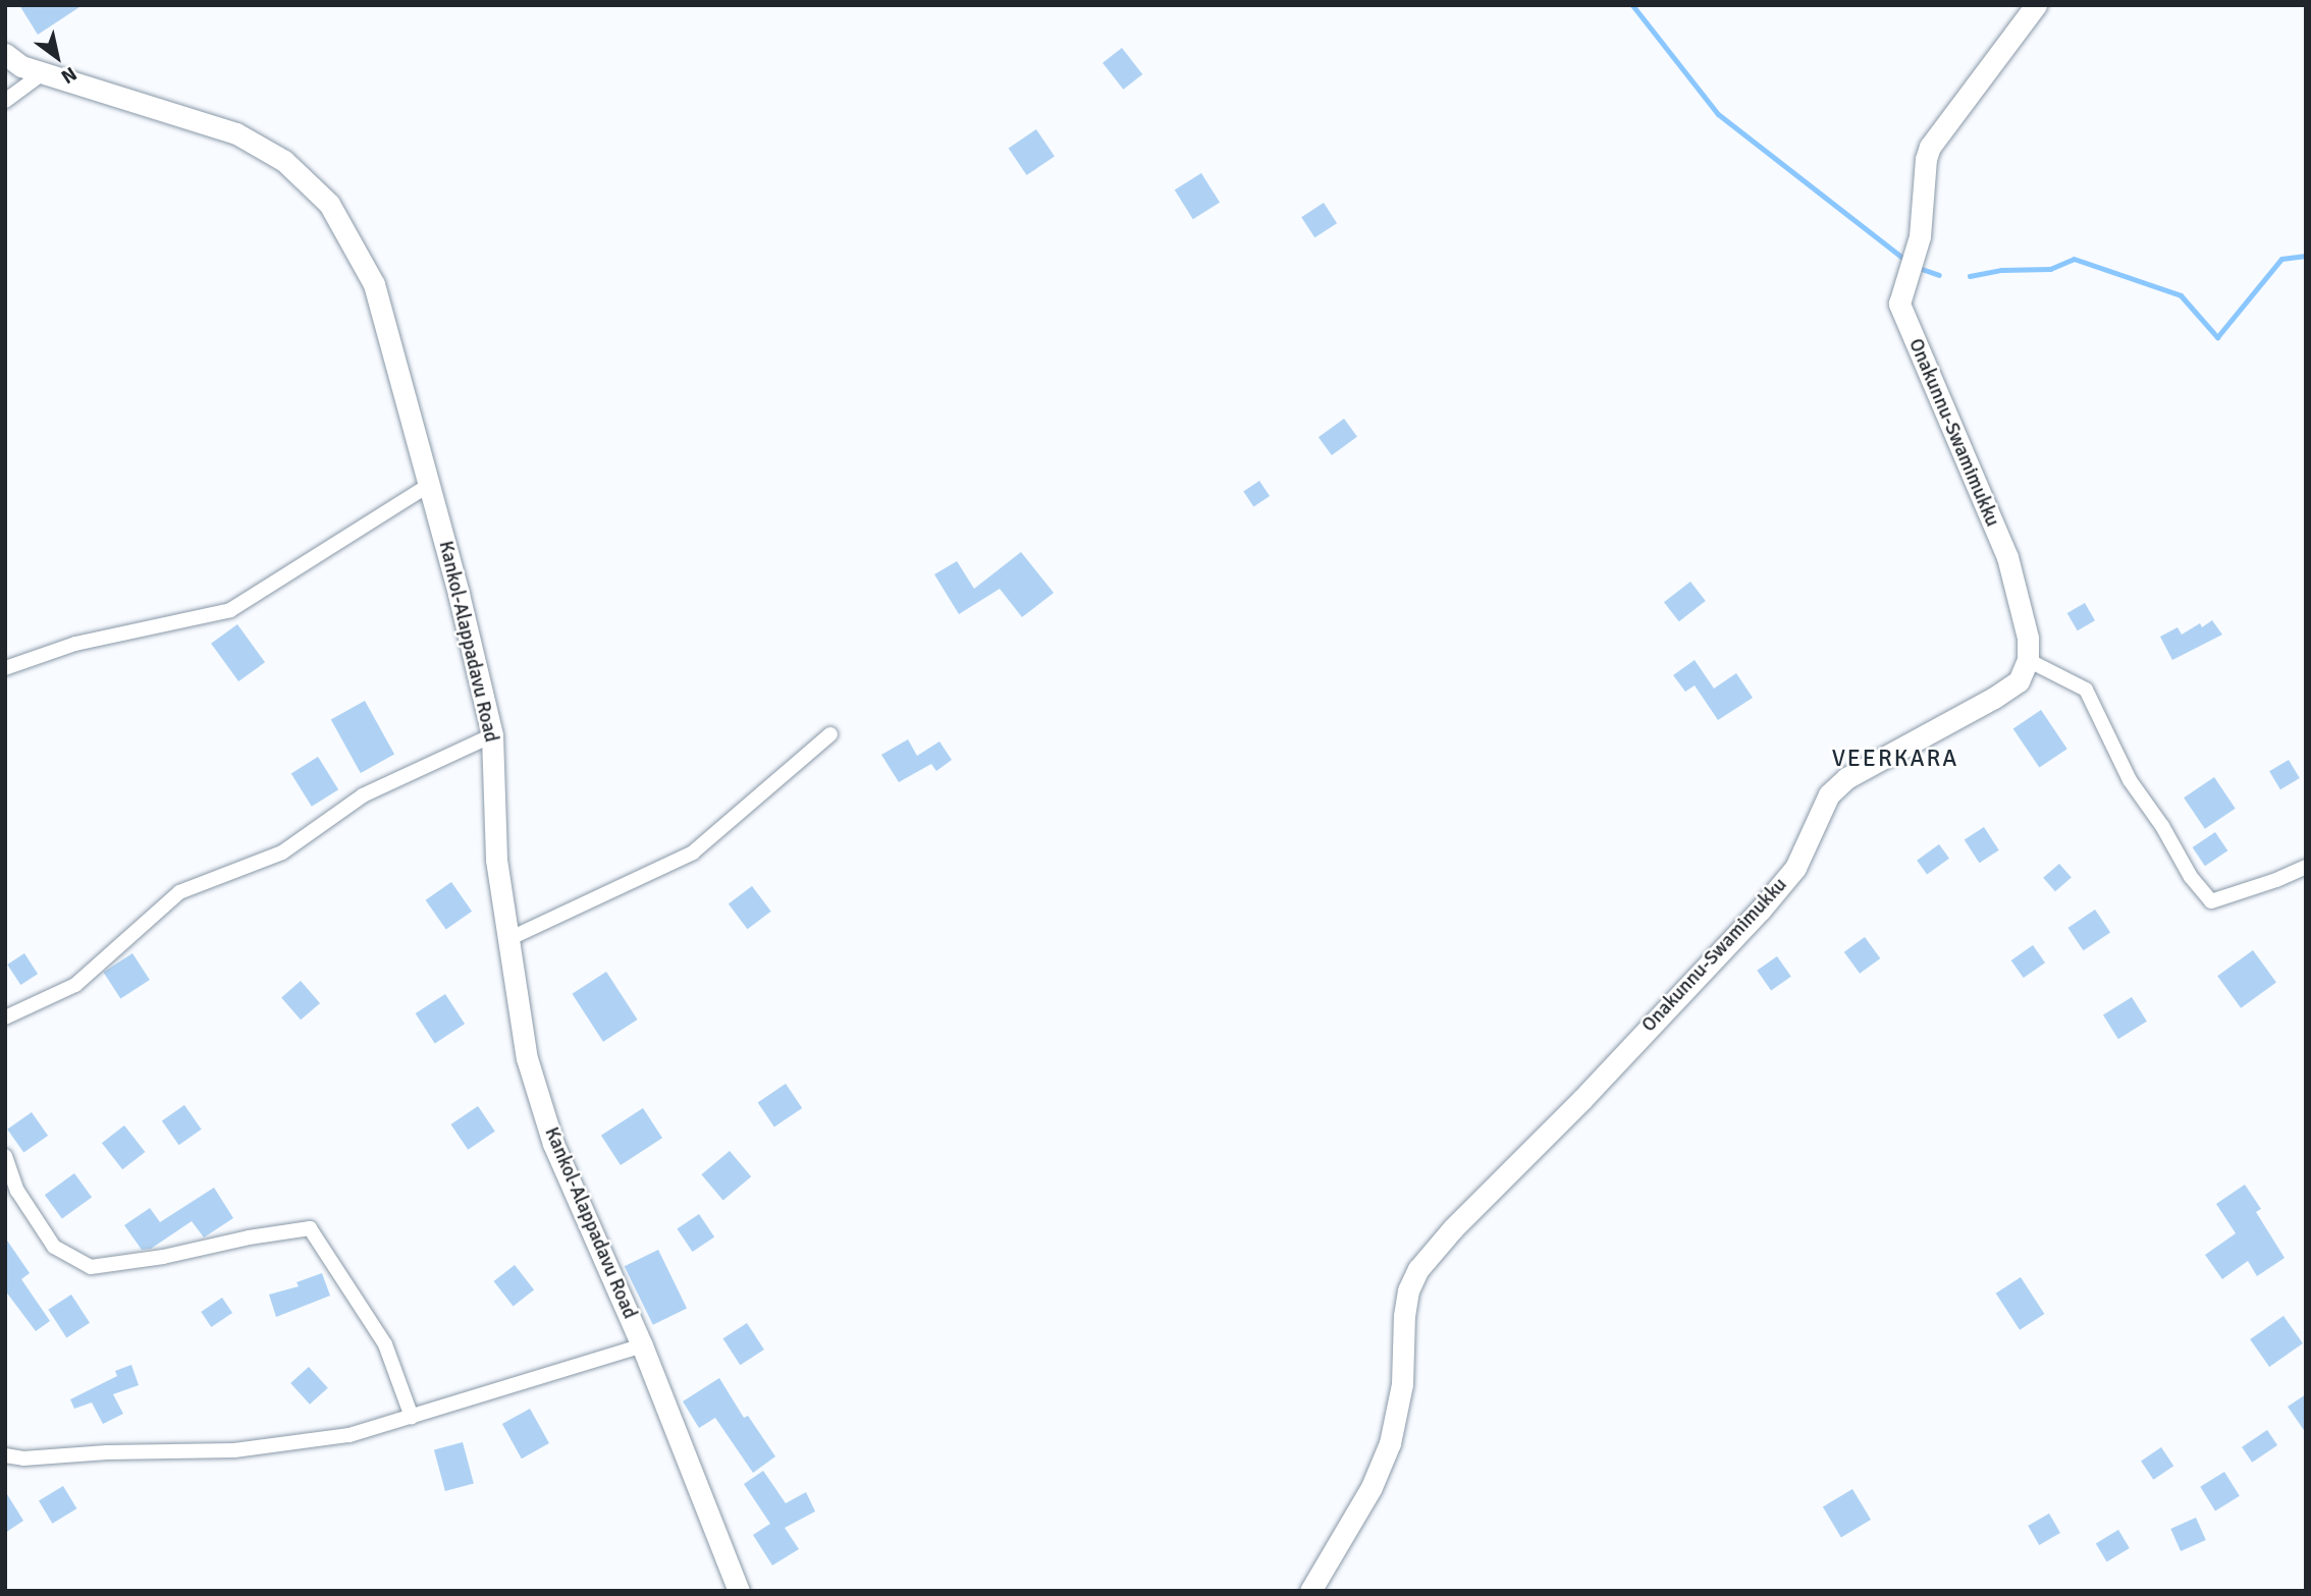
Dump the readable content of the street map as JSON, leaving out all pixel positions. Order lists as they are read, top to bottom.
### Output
{
  "streets": {
    "street": ["Onakunnu-Swamimukku", "Kankol-Alappadavu Road"]
  },
  "districts": ["VEERKARA"],
  "north": "bottom right"
}
